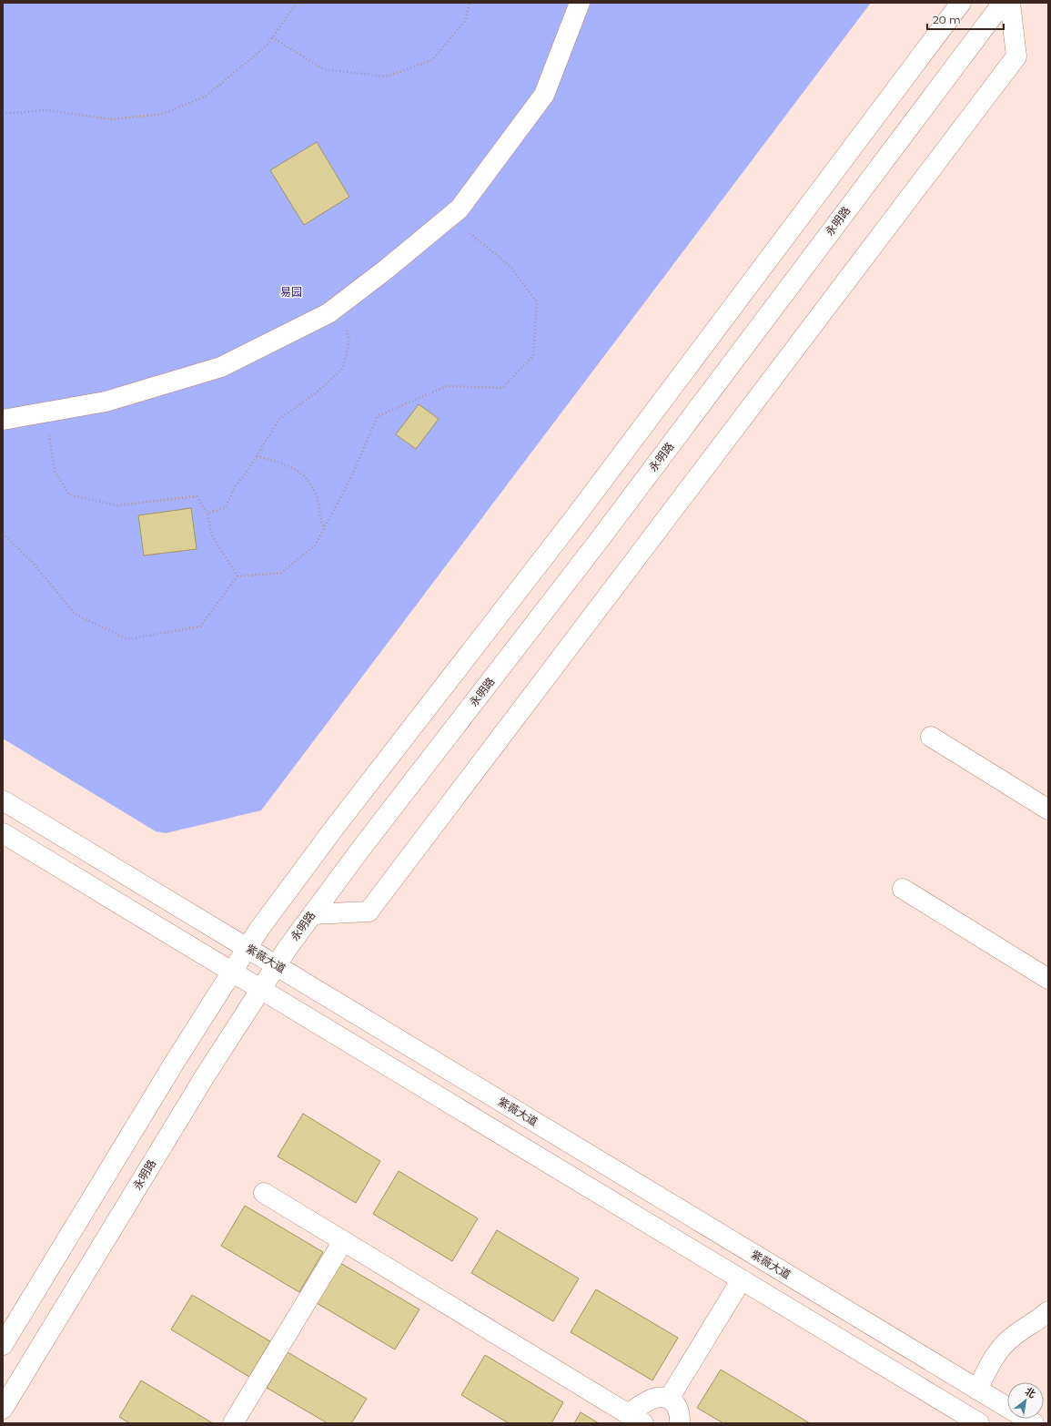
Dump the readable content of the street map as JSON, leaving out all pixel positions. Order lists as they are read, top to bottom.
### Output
{
  "streets": {
    "street": ["永明路", "紫薇大道"]
  },
  "crossings": [
    ["永明路", "紫薇大道"]
  ],
  "parks": ["易园"],
  "scale_bar": "20 m",
  "north": "top right"
}
